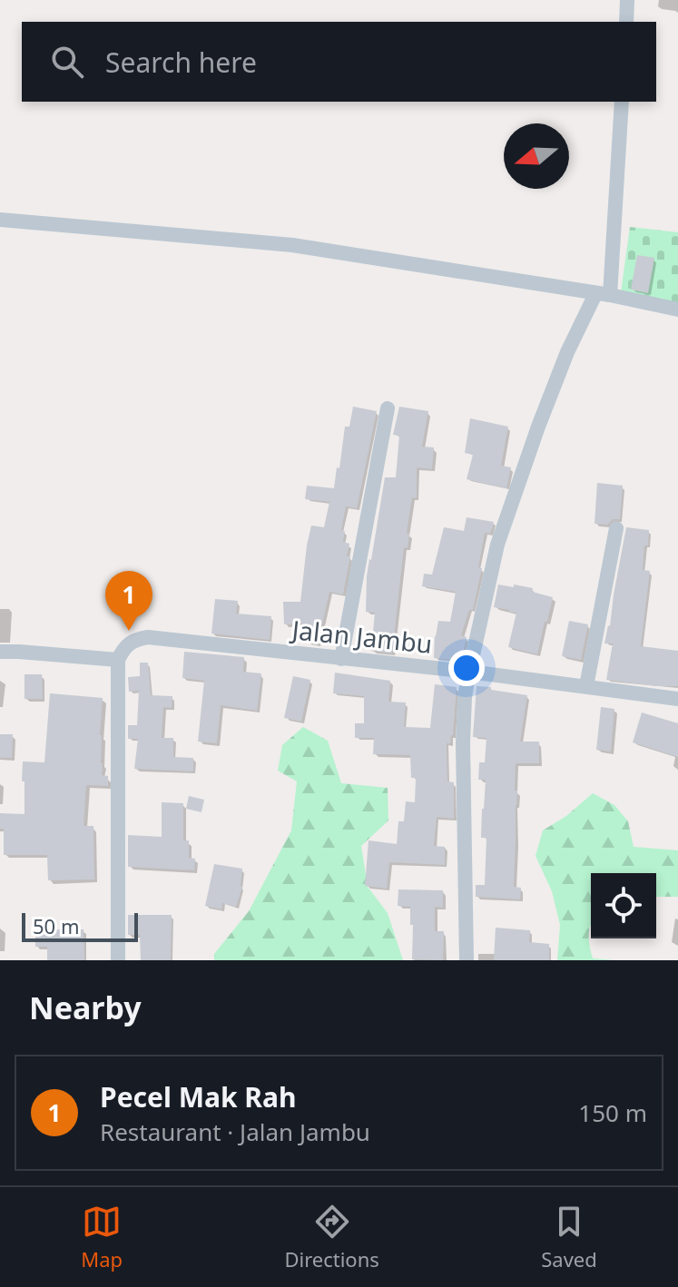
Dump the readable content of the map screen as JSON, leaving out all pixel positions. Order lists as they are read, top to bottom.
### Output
{
  "streets": {
    "street": ["Jalan Jambu"]
  },
  "scale_bar": "50 m",
  "north": "left",
  "page": {
    "search": "Search here",
    "pins": "1",
    "scale": "50 m",
    "heading": "Nearby",
    "list": [
      {
        "mark": "1",
        "name": "Pecel Mak Rah",
        "note": "Restaurant · Jalan Jambu",
        "value": "150 m"
      }
    ],
    "nav": ["Map", "Directions", "Saved"]
  }
}
